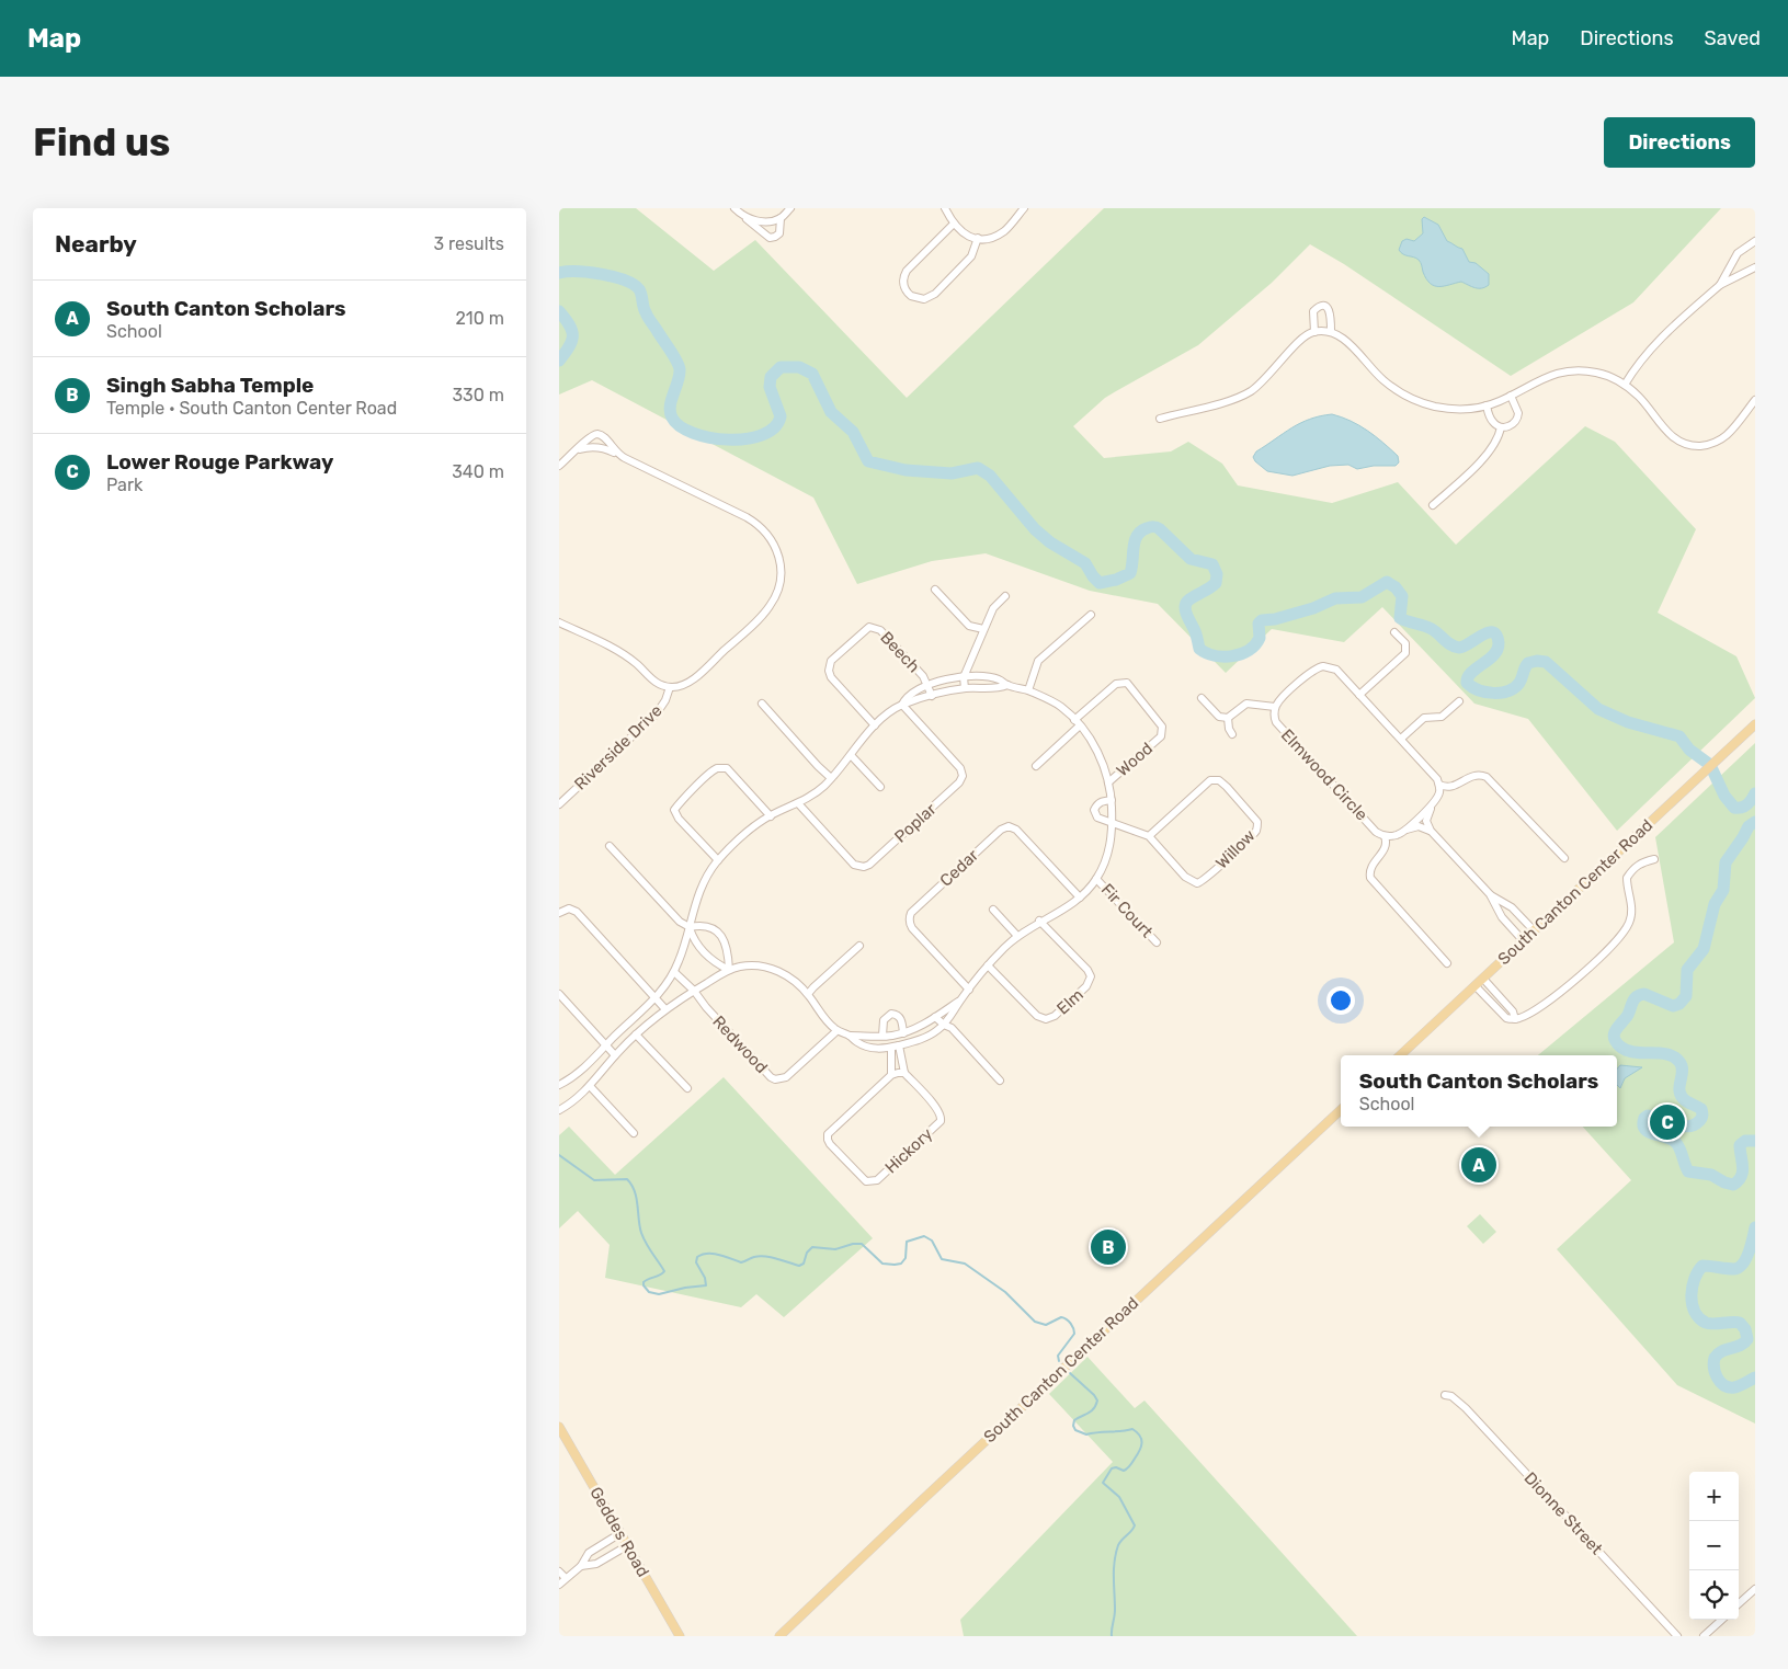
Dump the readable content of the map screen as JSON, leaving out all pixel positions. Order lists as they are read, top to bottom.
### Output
{
  "streets": {
    "main road": ["South Canton Center Road", "Geddes Road"],
    "street": [
      "Beech",
      "Riverside Drive",
      "Wood",
      "Elmwood Circle",
      "Poplar",
      "Willow",
      "Cedar",
      "Fir Court",
      "Elm",
      "Redwood",
      "Hickory",
      "Dionne Street"
    ]
  },
  "page": {
    "header": "Map",
    "nav": ["Map", "Directions", "Saved"],
    "buttons": "Directions",
    "title": "Find us",
    "heading": ["Nearby", "3 results"],
    "list": [
      {
        "mark": "A",
        "name": "South Canton Scholars",
        "note": "School",
        "value": "210 m"
      },
      {
        "mark": "B",
        "name": "Singh Sabha Temple",
        "note": "Temple · South Canton Center Road",
        "value": "330 m"
      },
      {
        "mark": "C",
        "name": "Lower Rouge Parkway",
        "note": "Park",
        "value": "340 m"
      }
    ],
    "popup": ["South Canton Scholars", "School"],
    "pins": ["C", "A", "B"],
    "map_buttons": ["+", "−"]
  }
}
